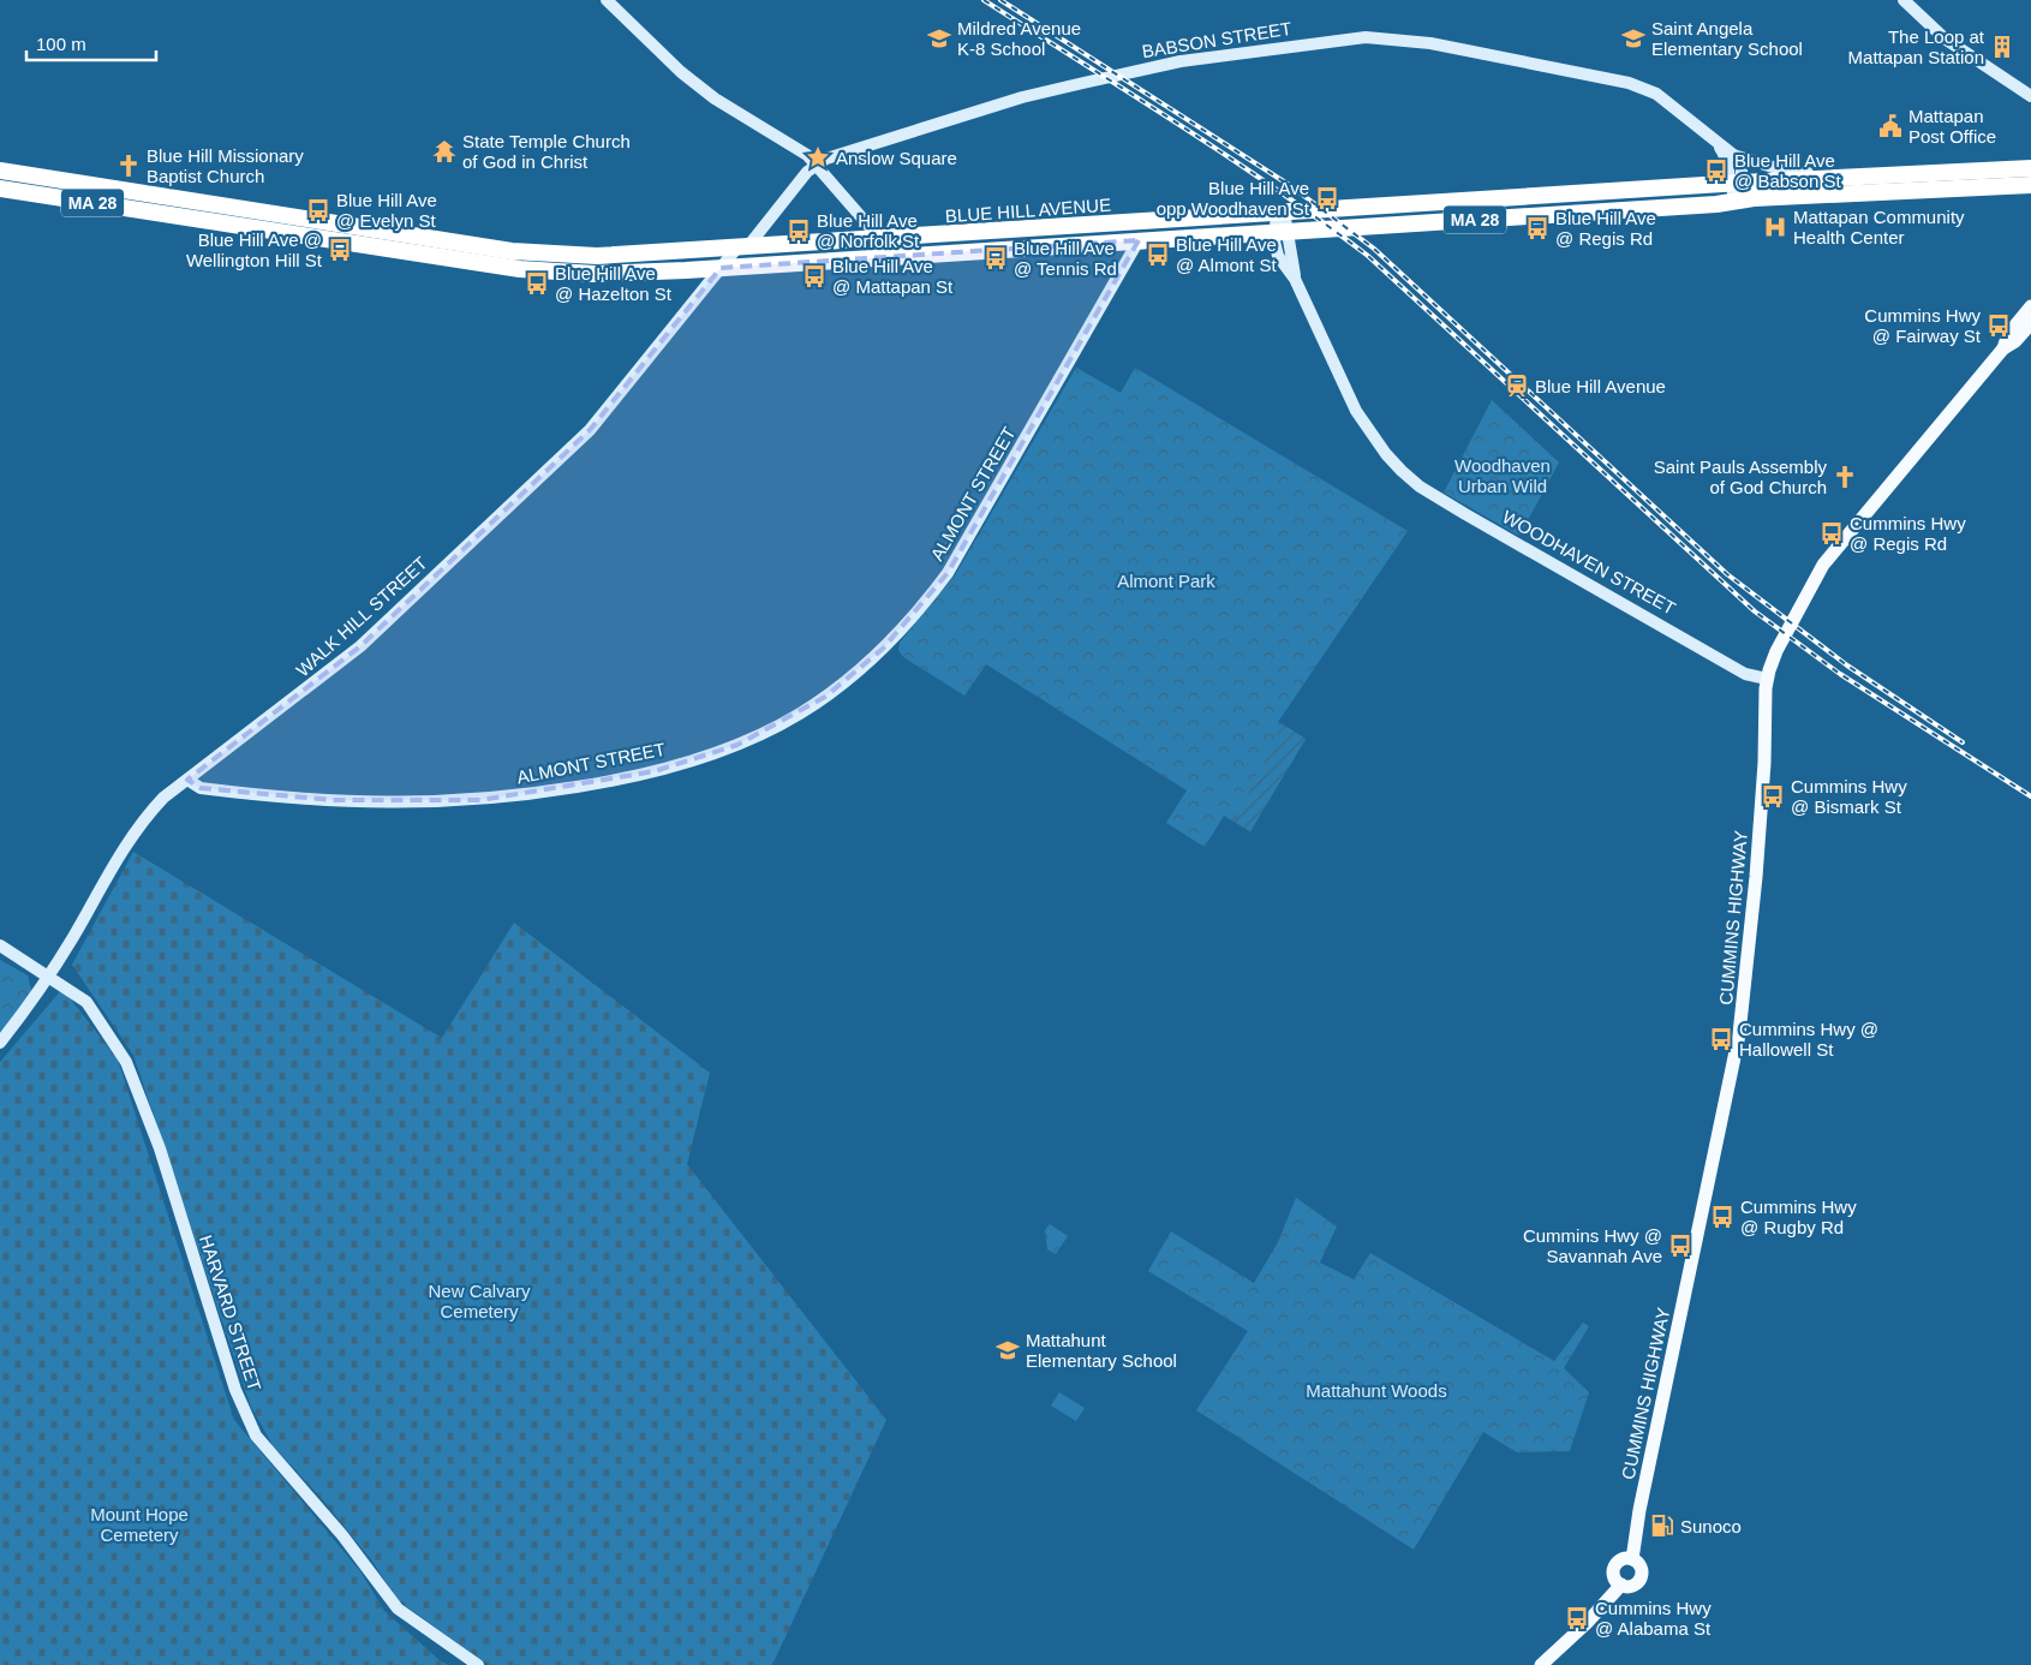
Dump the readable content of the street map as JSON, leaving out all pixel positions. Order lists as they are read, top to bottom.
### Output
{
  "streets": {
    "highway": ["MA 28", "BLUE HILL AVENUE"],
    "main road": [
      "BABSON STREET",
      "ALMONT STREET",
      "WOODHAVEN STREET",
      "WALK HILL STREET",
      "CUMMINS HIGHWAY",
      "HARVARD STREET"
    ]
  },
  "crossings": [
    ["BABSON STREET", "BLUE HILL AVENUE"],
    ["BABSON STREET", "WALK HILL STREET"],
    ["BLUE HILL AVENUE", "ALMONT STREET"],
    ["BLUE HILL AVENUE", "WOODHAVEN STREET"],
    ["BLUE HILL AVENUE", "WALK HILL STREET"],
    ["ALMONT STREET", "WALK HILL STREET"],
    ["WOODHAVEN STREET", "CUMMINS HIGHWAY"],
    ["WALK HILL STREET", "HARVARD STREET"]
  ],
  "parks": [
    "Woodhaven Urban Wild",
    "Almont Park",
    "New Calvary Cemetery",
    "Mattahunt Woods",
    "Mount Hope Cemetery"
  ],
  "places": {
    "school or university": ["Mildred Avenue K-8 School", "Saint Angela Elementary School", "Mattahunt Elementary School"],
    "building": ["The Loop at Mattapan Station"],
    "public building": ["Mattapan Post Office"],
    "temple": ["State Temple Church of God in Christ"],
    "place": ["Anslow Square"],
    "church": ["Blue Hill Missionary Baptist Church", "Saint Pauls Assembly of God Church"],
    "bus stop": [
      "Blue Hill Ave @ Babson St",
      "Blue Hill Ave opp Woodhaven St",
      "Blue Hill Ave @ Evelyn St",
      "Blue Hill Ave @ Regis Rd",
      "Blue Hill Ave @ Norfolk St",
      "Blue Hill Ave @ Wellington Hill St",
      "Blue Hill Ave @ Almont St",
      "Blue Hill Ave @ Tennis Rd",
      "Blue Hill Ave @ Mattapan St",
      "Blue Hill Ave @ Hazelton St",
      "Cummins Hwy @ Fairway St",
      "Cummins Hwy @ Regis Rd",
      "Cummins Hwy @ Bismark St",
      "Cummins Hwy @ Hallowell St",
      "Cummins Hwy @ Rugby Rd",
      "Cummins Hwy @ Savannah Ave",
      "Cummins Hwy @ Alabama St"
    ],
    "hospital": ["Mattapan Community Health Center"],
    "station": ["Blue Hill Avenue"],
    "fuel station": ["Sunoco"]
  },
  "scale_bar": "100 m"
}
